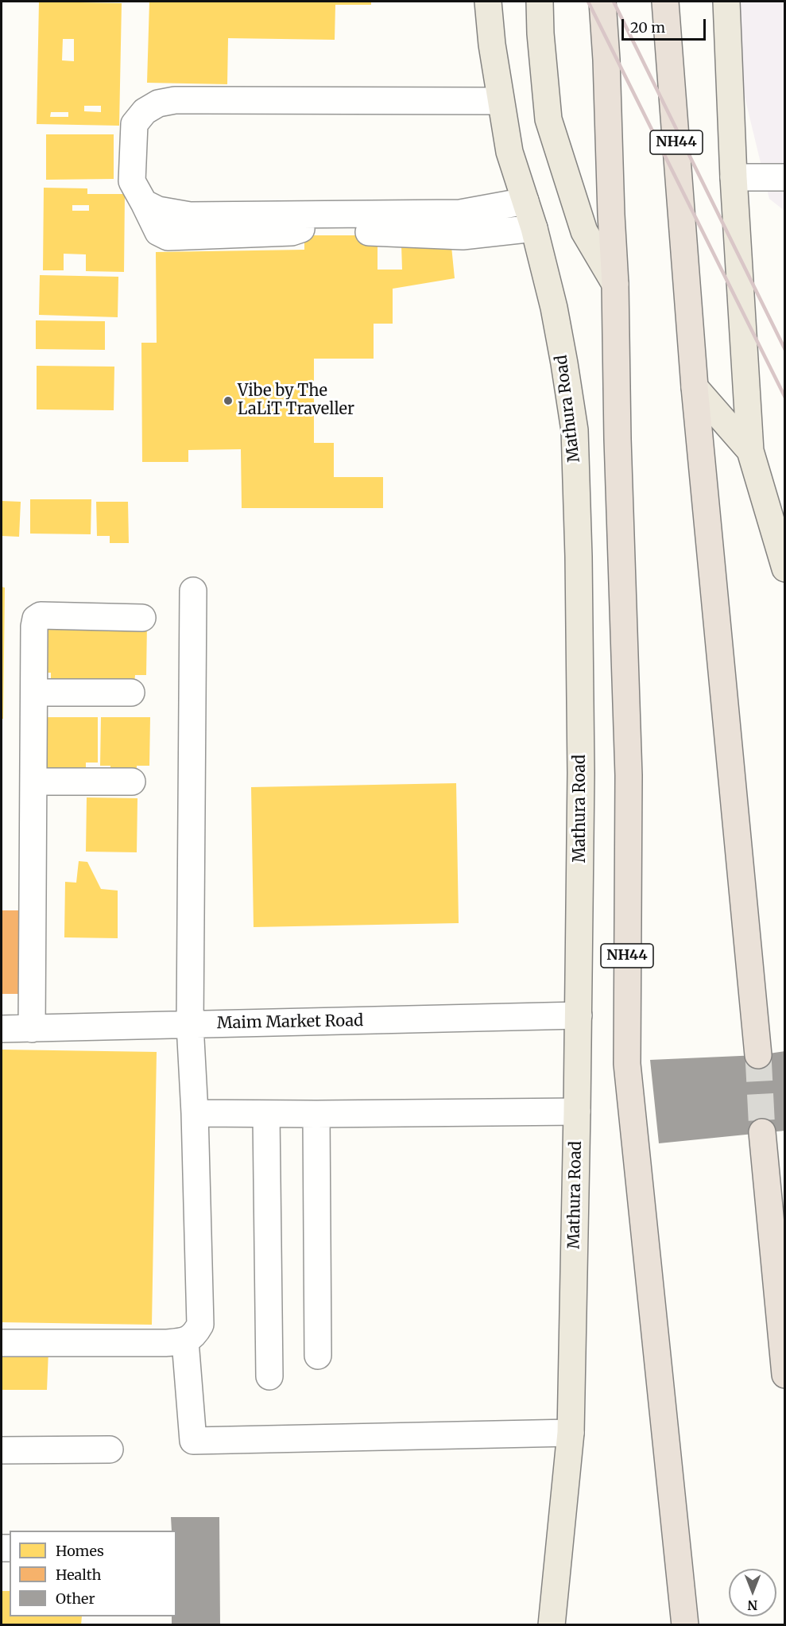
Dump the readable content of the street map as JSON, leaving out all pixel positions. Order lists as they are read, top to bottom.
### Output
{
  "streets": {
    "highway": ["NH44"],
    "main road": ["Mathura Road"],
    "street": ["Maim Market Road"]
  },
  "crossings": [
    ["Mathura Road", "Maim Market Road"]
  ],
  "places": ["Vibe by The LaLiT Traveller"],
  "legend": ["Homes", "Health", "Other"],
  "scale_bar": "20 m",
  "north": "bottom"
}
